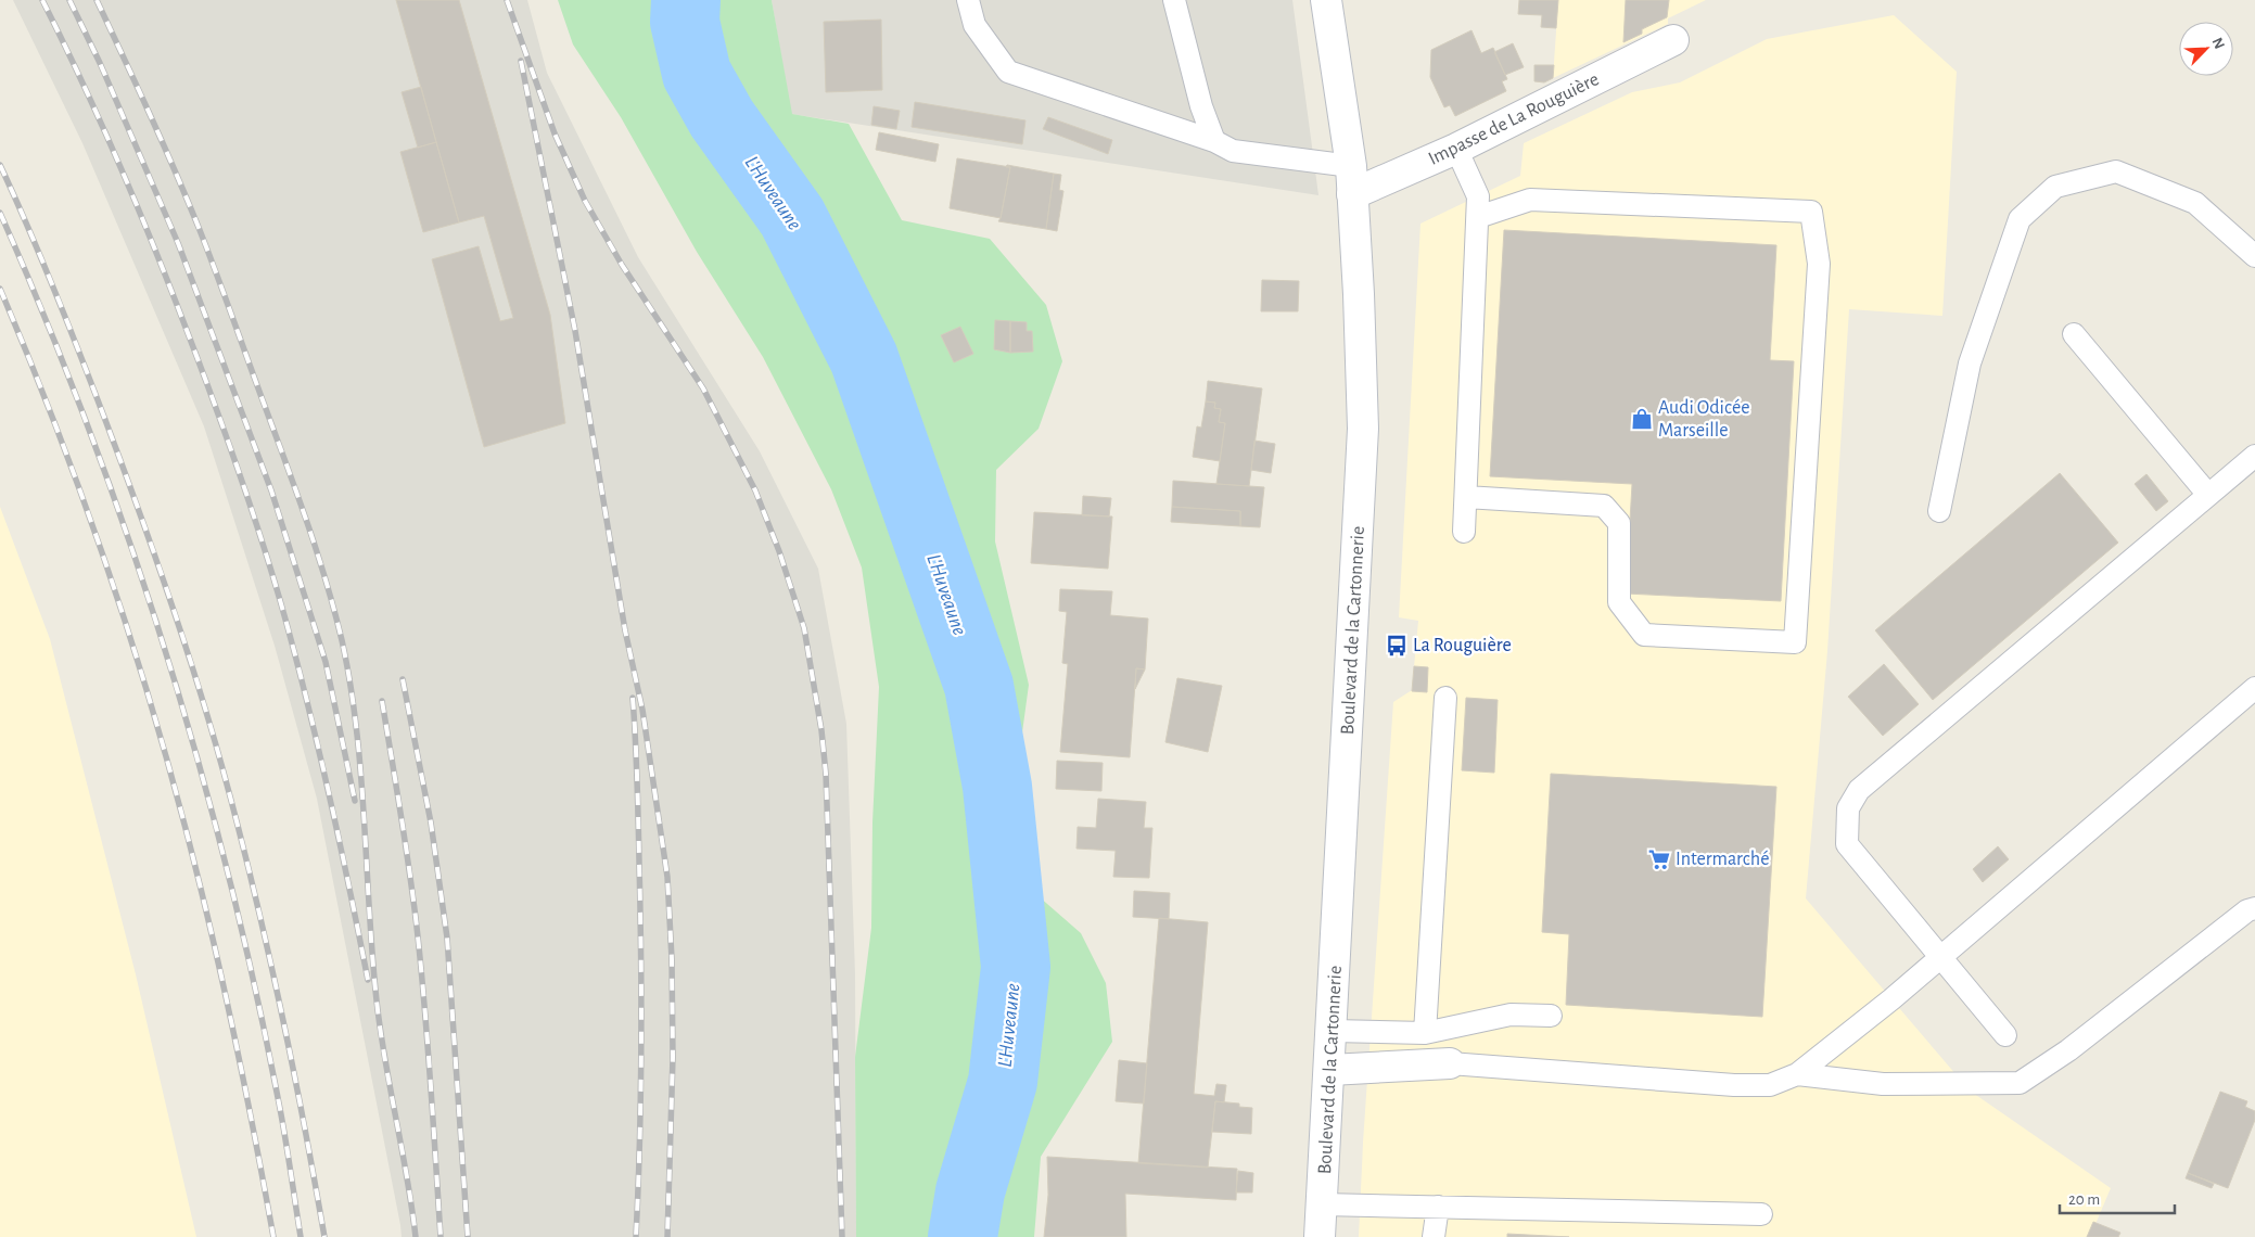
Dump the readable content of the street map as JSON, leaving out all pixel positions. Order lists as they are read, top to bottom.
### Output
{
  "streets": {
    "main road": ["Impasse de La Rouguière", "Boulevard de la Cartonnerie"]
  },
  "crossings": [
    ["Impasse de La Rouguière", "Boulevard de la Cartonnerie"]
  ],
  "water": ["L'Huveaune"],
  "places": {
    "shop": ["Audi Odicée Marseille"],
    "bus stop": ["La Rouguière"],
    "supermarket": ["Intermarché"]
  },
  "scale_bar": "20 m",
  "north": "top right"
}
